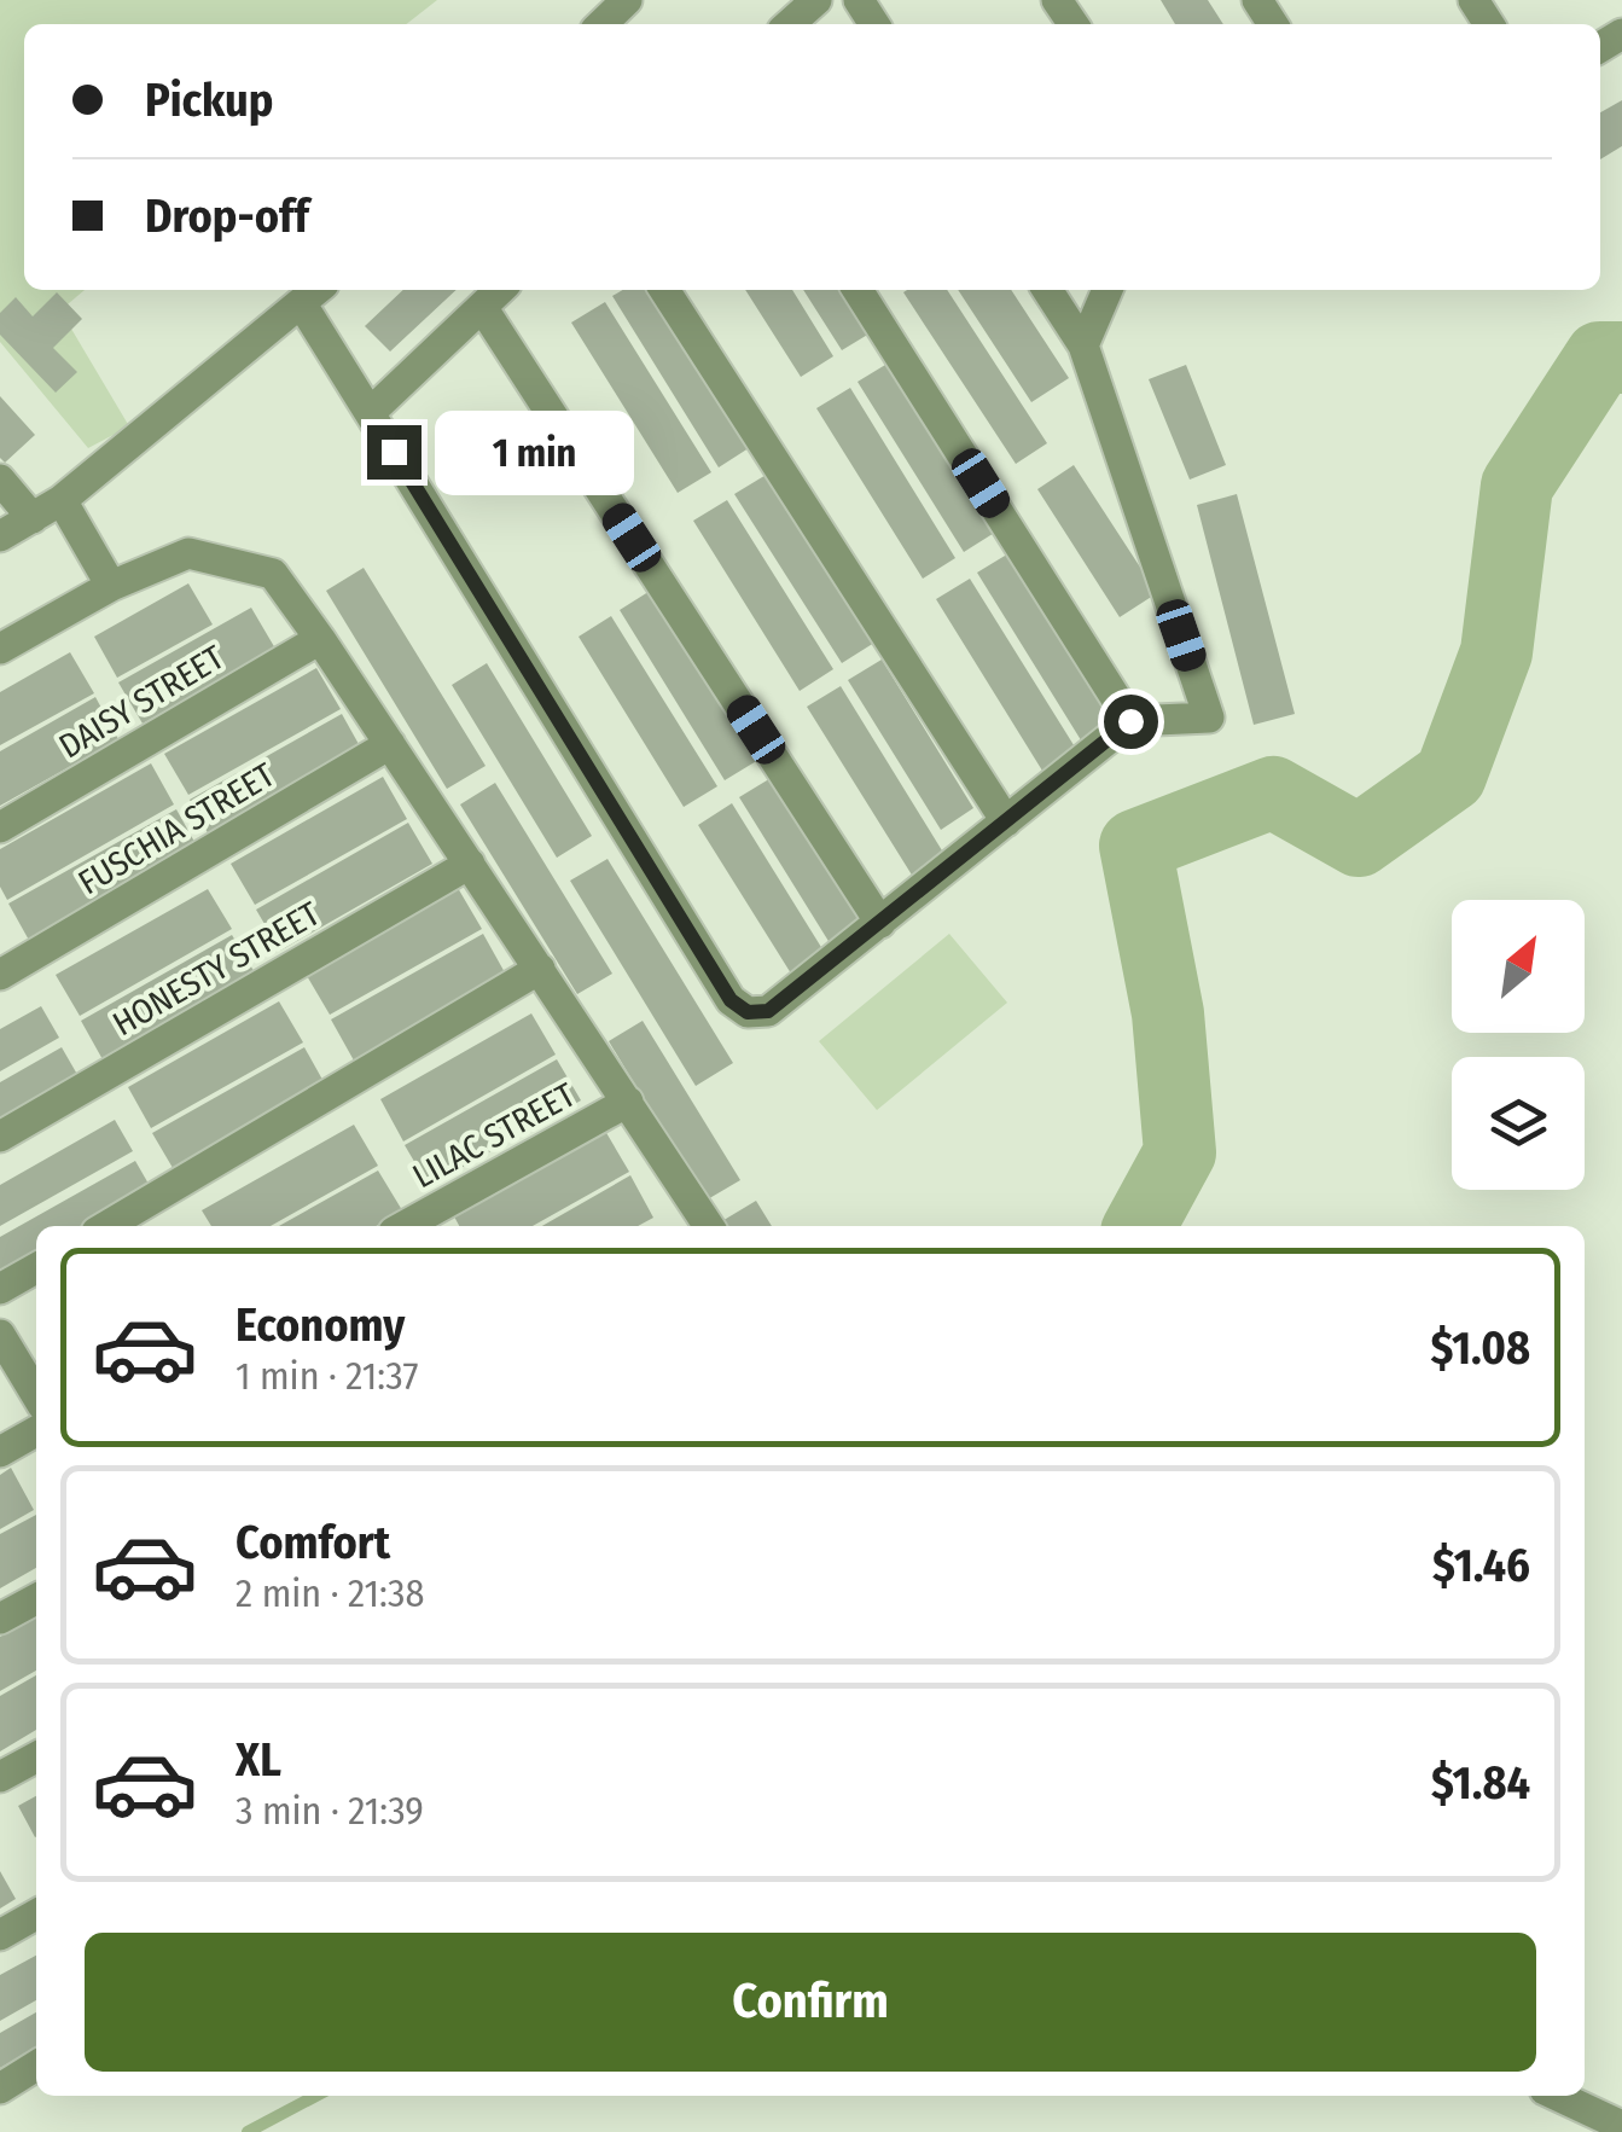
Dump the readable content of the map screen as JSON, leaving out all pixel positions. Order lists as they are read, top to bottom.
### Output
{
  "streets": {
    "street": [
      "DAISY STREET",
      "FUSCHIA STREET",
      "HONESTY STREET",
      "LILAC STREET"
    ]
  },
  "north": "top right",
  "page": {
    "banner": ["Pickup", "Drop-off"],
    "bubble": "1 min",
    "list": [
      {
        "name": "Economy",
        "note": "1 min · 21:37",
        "value": "$1.08"
      },
      {
        "name": "Comfort",
        "note": "2 min · 21:38",
        "value": "$1.46"
      },
      {
        "name": "XL",
        "note": "3 min · 21:39",
        "value": "$1.84"
      }
    ],
    "buttons": "Confirm"
  }
}
